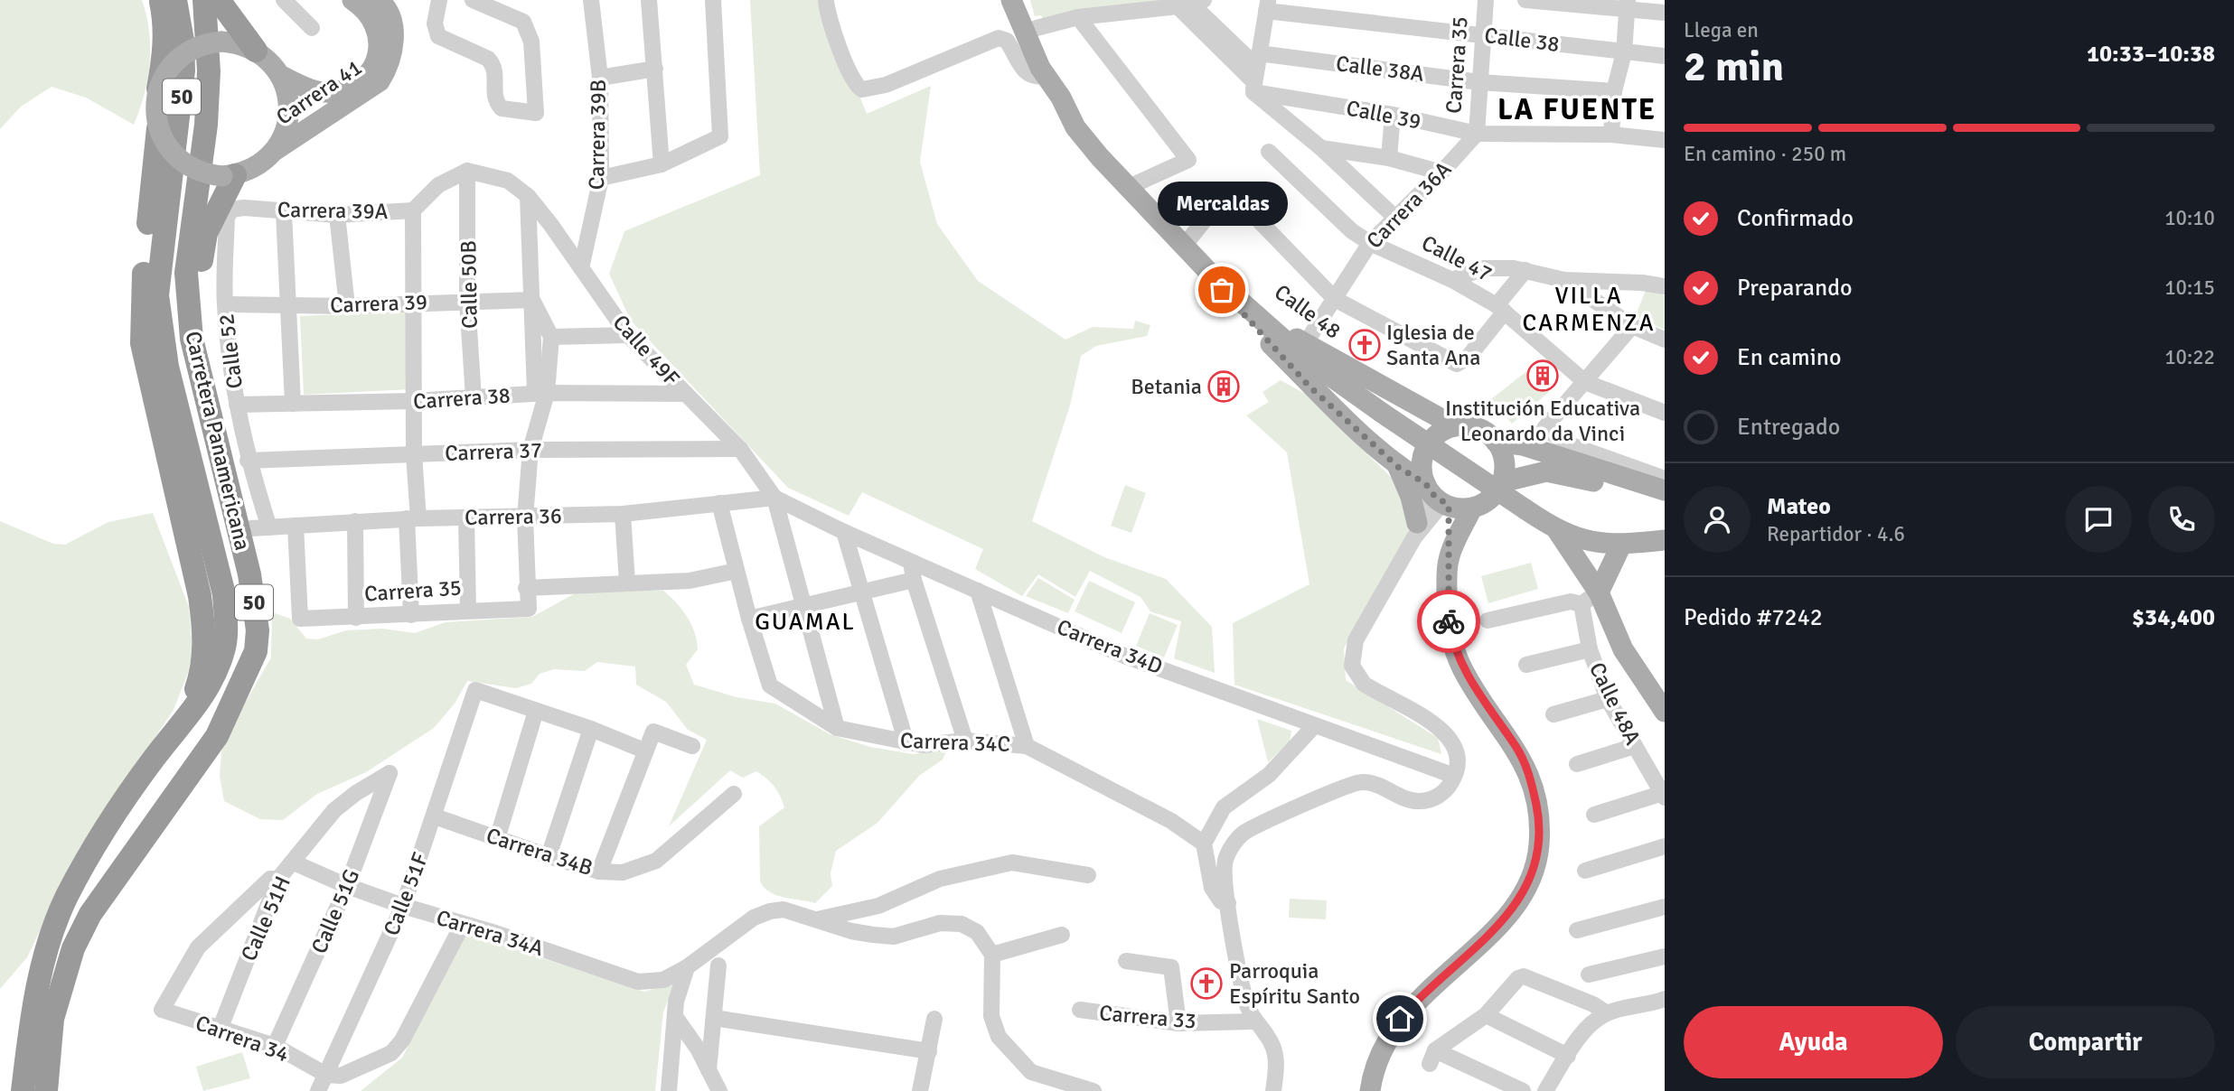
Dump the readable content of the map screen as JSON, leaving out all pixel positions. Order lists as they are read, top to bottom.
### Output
{
  "streets": {
    "highway": ["50", "Carretera Panamericana"],
    "main road": ["Carrera 41", "Calle 48"],
    "street": [
      "Calle 38",
      "Carrera 35",
      "Calle 38A",
      "Calle 39",
      "Carrera 39B",
      "Carrera 36A",
      "Carrera 39A",
      "Calle 47",
      "Calle 50B",
      "Carrera 39",
      "Calle 49F",
      "Calle 52",
      "Carrera 38",
      "Carrera 37",
      "Carrera 36",
      "Carrera 34D",
      "Calle 48A",
      "Carrera 34C",
      "Carrera 34B",
      "Calle 51F",
      "Calle 51G",
      "Calle 51H",
      "Carrera 34A",
      "Carrera 33",
      "Carrera 34"
    ]
  },
  "crossings": [
    ["Calle 38", "Carrera 35"],
    ["Carrera 35", "Calle 38A"],
    ["Carrera 35", "Calle 39"],
    ["Carrera 35", "Carrera 36A"],
    ["Carrera 35", "Carrera 36"],
    ["Calle 38A", "Calle 39"],
    ["Carrera 41", "Carretera Panamericana"],
    ["Calle 39", "Carrera 36A"],
    ["Carrera 39B", "Calle 49F"],
    ["Carrera 36A", "Calle 47"],
    ["Carrera 36A", "Calle 48"],
    ["Carrera 39A", "Calle 50B"],
    ["Carrera 39A", "Calle 52"],
    ["Calle 50B", "Carrera 39"],
    ["Calle 50B", "Carrera 38"],
    ["Carrera 39", "Calle 52"],
    ["Calle 49F", "Carrera 38"],
    ["Calle 49F", "Carrera 37"],
    ["Calle 49F", "Carrera 36"],
    ["Calle 49F", "Carrera 34D"],
    ["Calle 52", "Carrera 38"],
    ["Calle 52", "Carrera 37"],
    ["Calle 52", "Carrera 36"],
    ["Carrera 36", "Carrera 34D"],
    ["Carrera 34B", "Calle 51F"],
    ["Calle 51F", "Carrera 34A"],
    ["Calle 51F", "Carrera 34"],
    ["Calle 51G", "Calle 51H"],
    ["Calle 51G", "Carrera 34A"],
    ["Calle 51G", "Carrera 34"],
    ["Calle 51H", "Carrera 34A"],
    ["Calle 51H", "Carrera 34"]
  ],
  "districts": ["LA FUENTE", "VILLA CARMENZA", "GUAMAL"],
  "places": {
    "other": ["Mercaldas"],
    "church": ["Iglesia de Santa Ana", "Parroquia Espíritu Santo"],
    "building": ["Institución Educativa Leonardo da Vinci", "Betania"]
  },
  "page": {
    "heading": ["2 min", "Llega en", "10:33–10:38"],
    "panel": [
      "Mateo",
      "Repartidor · 4.6",
      "Pedido #7242",
      "$34,400"
    ],
    "bar": "En camino · 250 m",
    "bubble": "Mercaldas",
    "list": [
      ["Confirmado", "10:10"],
      ["Preparando", "10:15"],
      ["En camino", "10:22"],
      "Entregado"
    ],
    "buttons": ["Ayuda", "Compartir"]
  }
}
